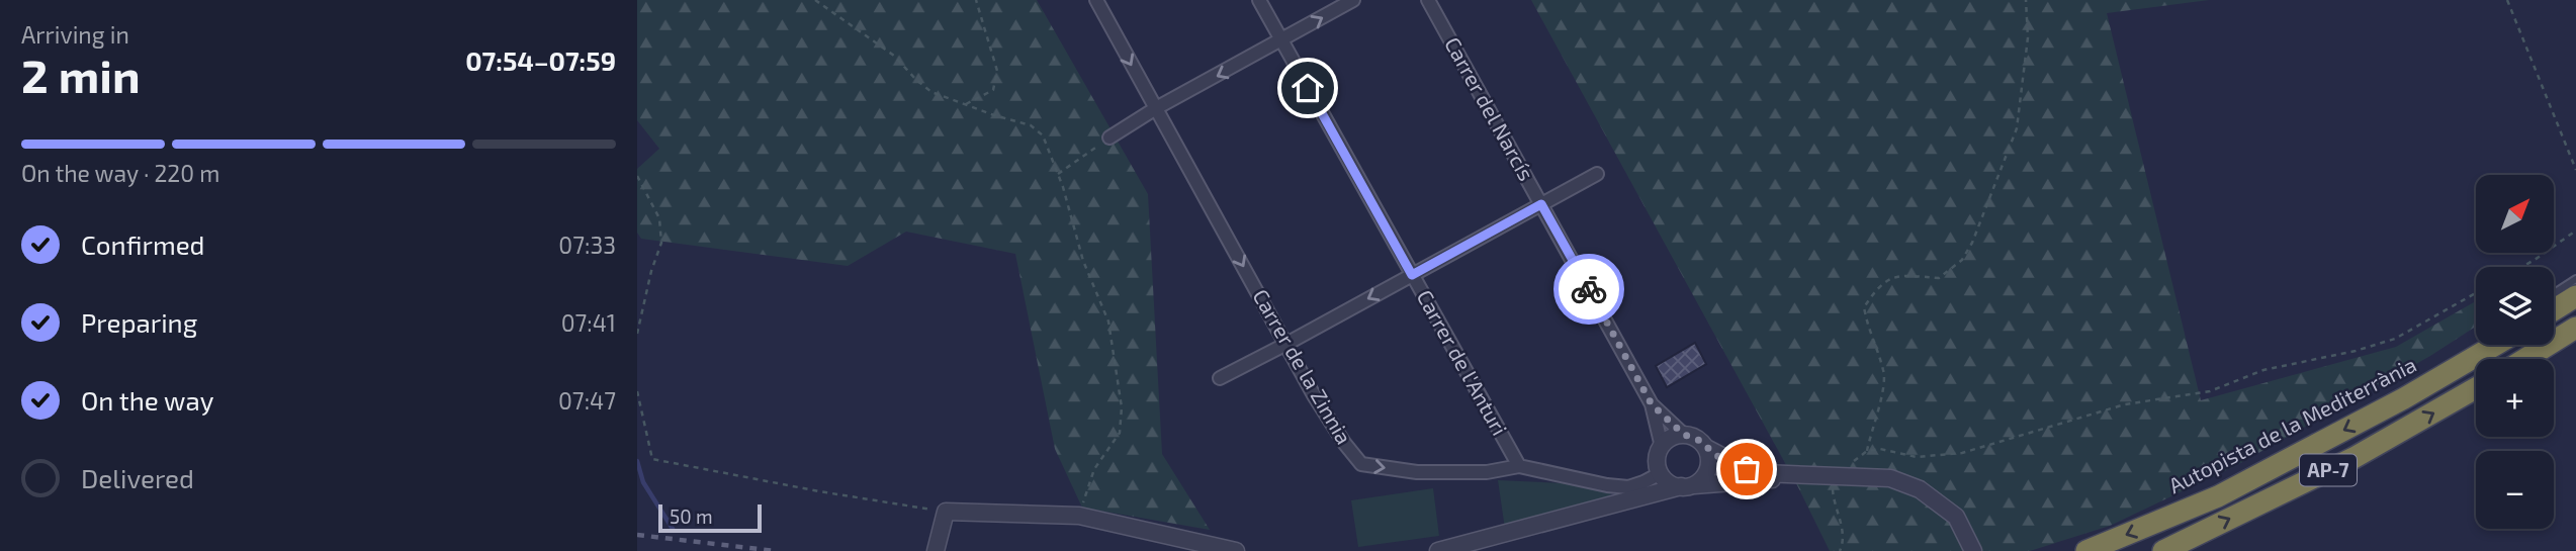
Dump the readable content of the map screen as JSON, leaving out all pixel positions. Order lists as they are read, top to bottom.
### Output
{
  "streets": {
    "highway": ["Autopista de la Mediterrània", "AP-7"],
    "street": ["Carrer del Narcís", "Carrer de l'Anturi", "Carrer de la Zinnia"]
  },
  "crossings": [
    ["Carrer del Narcís", "Carrer de la Zinnia"],
    ["Carrer de l'Anturi", "Carrer de la Zinnia"]
  ],
  "one_way": ["Carrer de la Zinnia"],
  "scale_bar": "50 m",
  "north": "top right",
  "page": {
    "heading": ["2 min", "Arriving in", "07:54–07:59"],
    "bar": "On the way · 220 m",
    "map_buttons": ["+", "−"],
    "list": [
      ["Confirmed", "07:33"],
      ["Preparing", "07:41"],
      ["On the way", "07:47"],
      "Delivered"
    ],
    "scale": "50 m"
  }
}
